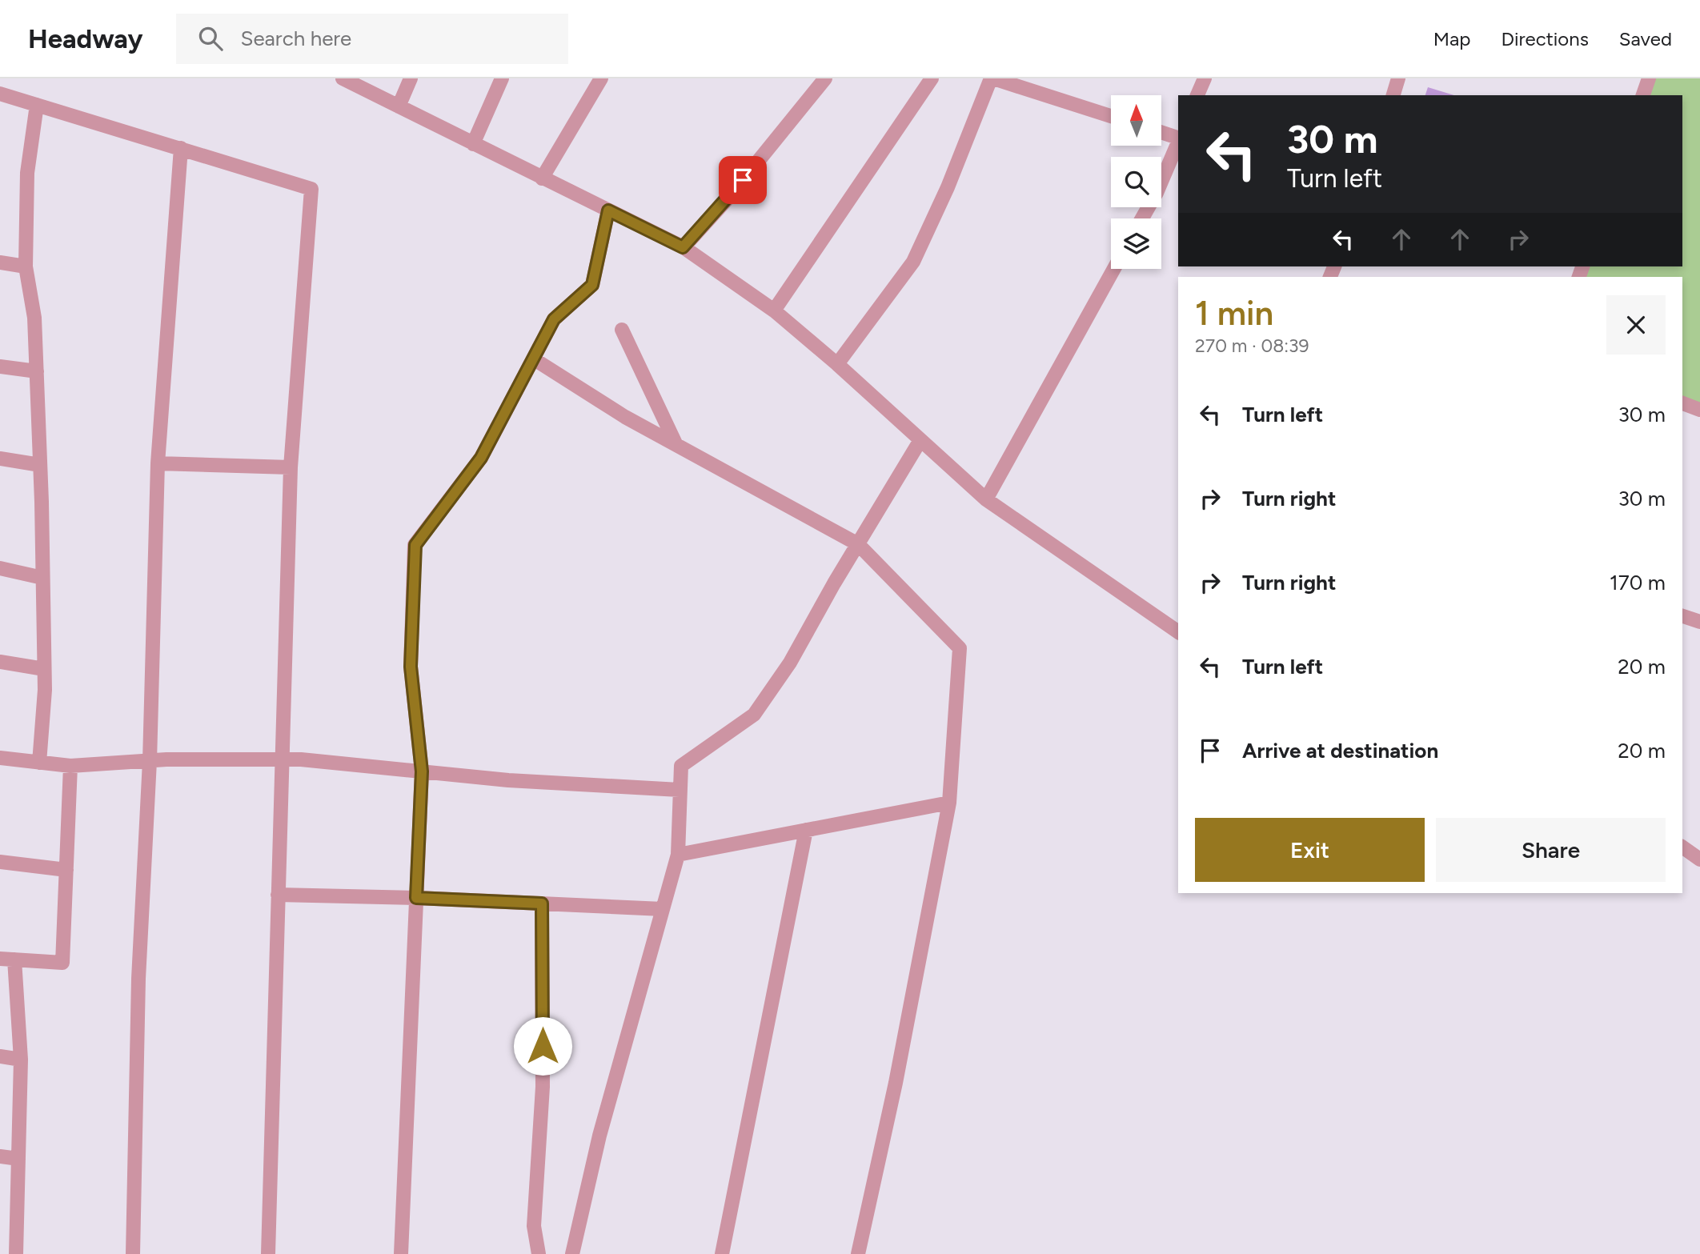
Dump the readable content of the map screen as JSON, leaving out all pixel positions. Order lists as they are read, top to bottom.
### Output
{
  "north": "top",
  "page": {
    "header": "Headway",
    "search": "Search here",
    "nav": ["Map", "Directions", "Saved"],
    "turn": ["30 m", "Turn left"],
    "heading": ["1 min", "270 m · 08:39"],
    "list": [
      {
        "name": "Turn left",
        "value": "30 m"
      },
      {
        "name": "Turn right",
        "value": "30 m"
      },
      {
        "name": "Turn right",
        "value": "170 m"
      },
      {
        "name": "Turn left",
        "value": "20 m"
      },
      {
        "name": "Arrive at destination",
        "value": "20 m"
      }
    ],
    "buttons": ["Exit", "Share"]
  }
}
